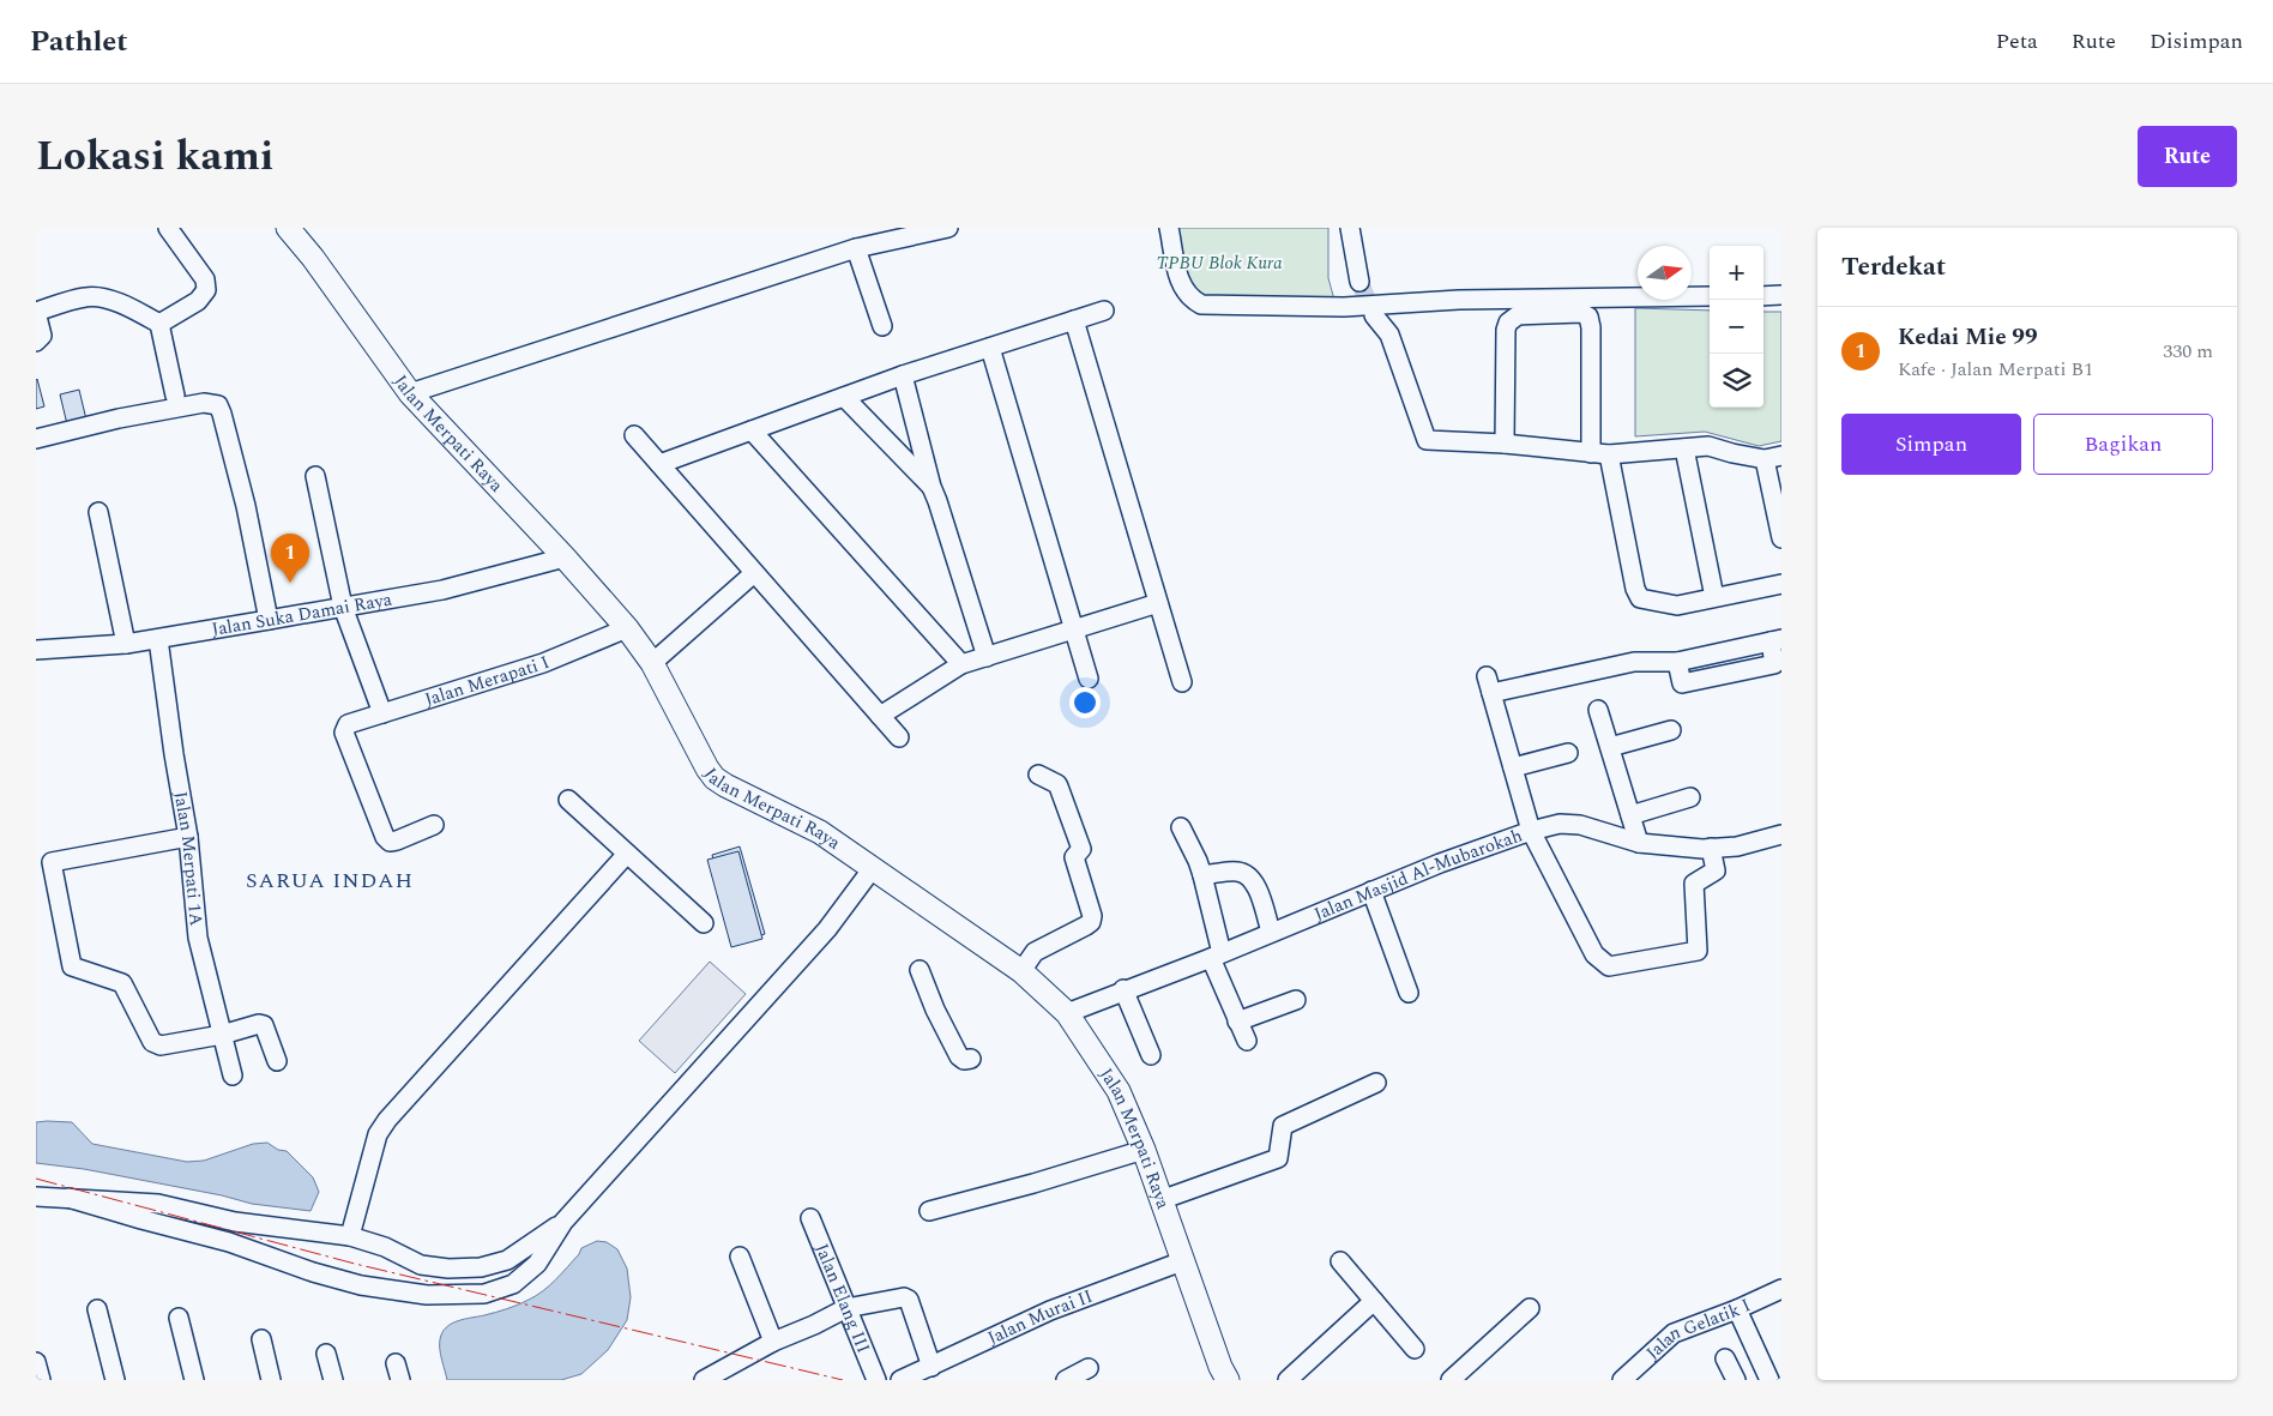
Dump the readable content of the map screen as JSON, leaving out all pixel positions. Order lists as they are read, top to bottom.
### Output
{
  "streets": {
    "main road": ["Jalan Merpati Raya"],
    "street": [
      "Jalan Suka Damai Raya",
      "Jalan Merapati I",
      "Jalan Merpati 1A",
      "Jalan Masjid Al-Mubarokah",
      "Jalan Elang III",
      "Jalan Murai II",
      "Jalan Gelatik I"
    ]
  },
  "crossings": [
    ["Jalan Merpati Raya", "Jalan Suka Damai Raya"],
    ["Jalan Merpati Raya", "Jalan Merapati I"],
    ["Jalan Merpati Raya", "Jalan Masjid Al-Mubarokah"],
    ["Jalan Merpati Raya", "Jalan Murai II"],
    ["Jalan Suka Damai Raya", "Jalan Merpati 1A"]
  ],
  "districts": ["SARUA INDAH"],
  "parks": ["TPBU Blok Kura"],
  "north": "right",
  "page": {
    "header": "Pathlet",
    "nav": ["Peta", "Rute", "Disimpan"],
    "title": "Lokasi kami",
    "buttons": [
      "Rute",
      ["Simpan", "Bagikan"]
    ],
    "heading": "Terdekat",
    "map_buttons": ["+", "−"],
    "list": [
      {
        "mark": "1",
        "name": "Kedai Mie 99",
        "note": "Kafe · Jalan Merpati B1",
        "value": "330 m"
      }
    ],
    "pins": "1"
  }
}
